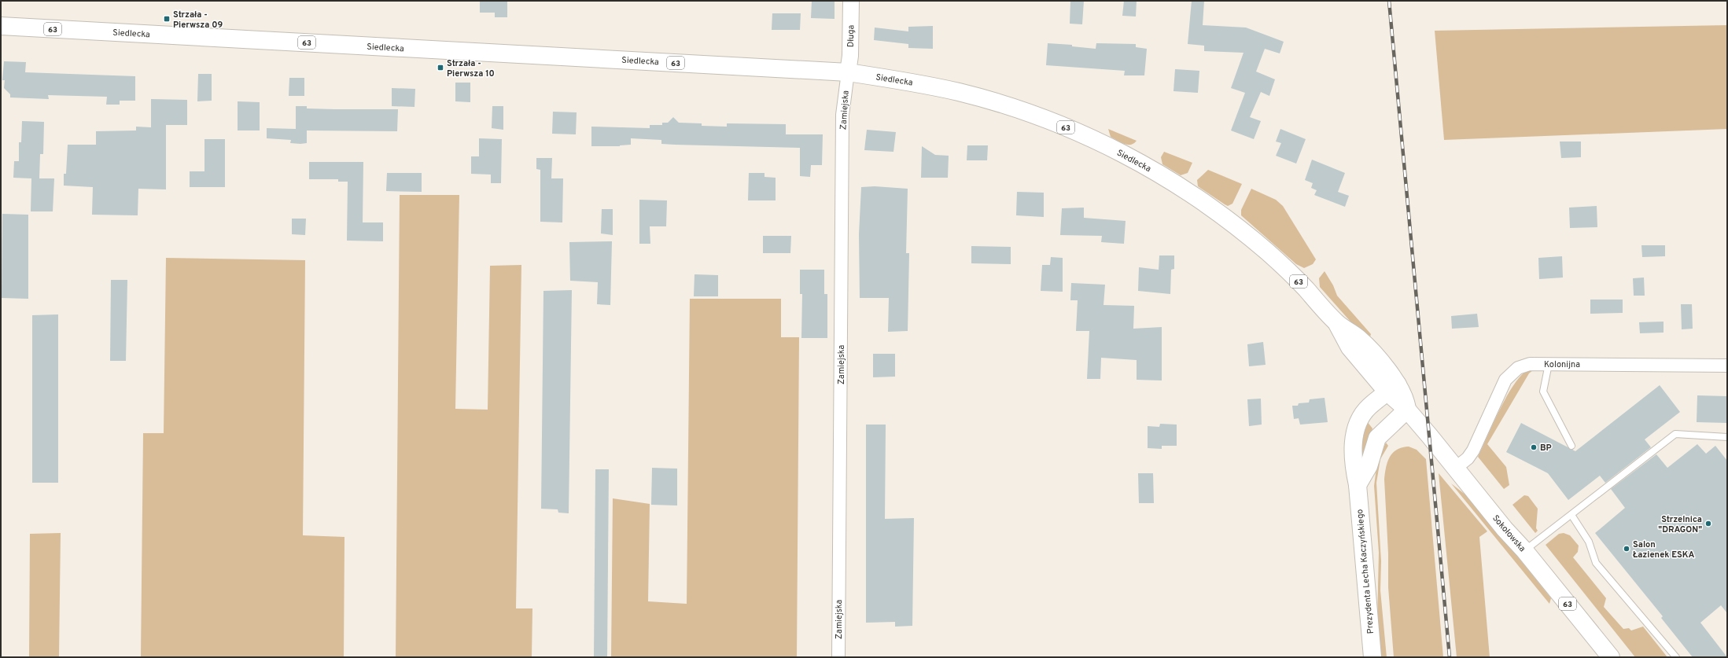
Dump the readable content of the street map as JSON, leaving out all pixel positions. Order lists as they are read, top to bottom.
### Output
{
  "streets": {
    "main road": [
      "63",
      "Siedlecka",
      "Sokołowska",
      "Prezydenta Lecha Kaczyńskiego"
    ],
    "street": ["Długa", "Zamiejska", "Kolonijna"]
  },
  "crossings": [
    ["Siedlecka", "Długa"],
    ["Siedlecka", "Zamiejska"],
    ["Siedlecka", "Sokołowska"],
    ["Długa", "Zamiejska"],
    ["Kolonijna", "Sokołowska"],
    ["Sokołowska", "Prezydenta Lecha Kaczyńskiego"]
  ],
  "places": {
    "transit": ["Strzała - Pierwsza 09", "Strzała - Pierwsza 10"],
    "other": ["BP", "Strzelnica \"DRAGON\"", "Salon Łazienek ESKA"]
  }
}
